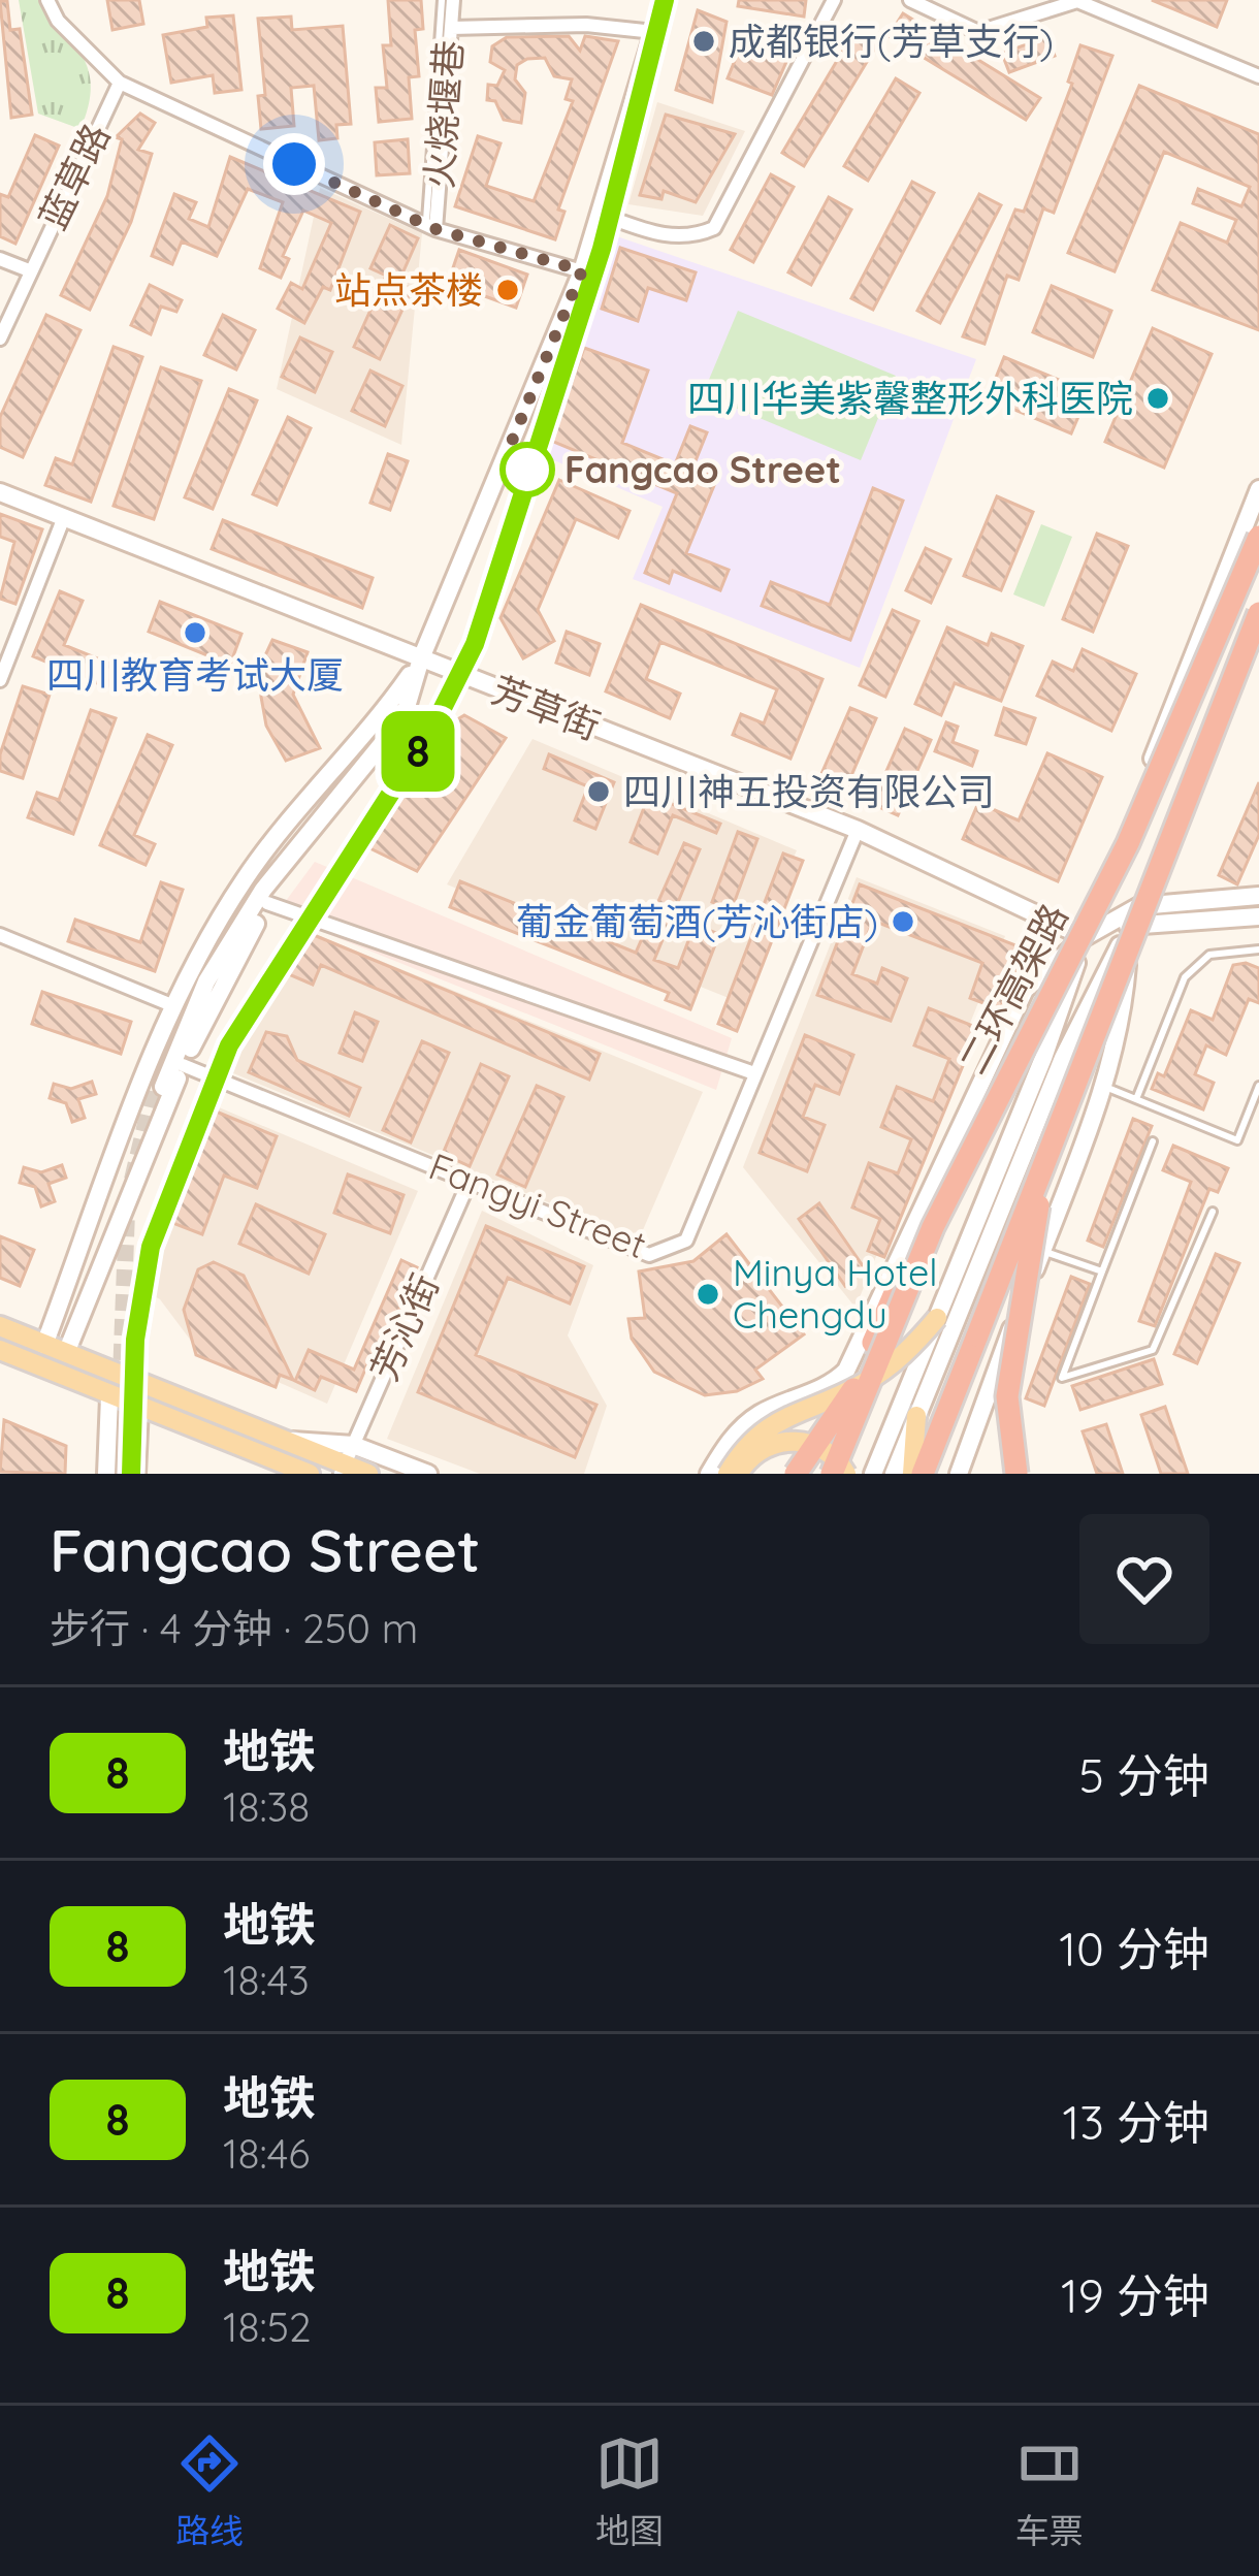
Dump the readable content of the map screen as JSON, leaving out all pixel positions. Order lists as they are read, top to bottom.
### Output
{
  "streets": {
    "highway": ["二环高架路"],
    "main road": ["芳草街"],
    "street": [
      "火烧堰巷",
      "蓝草路",
      "Fangyi Street",
      "芳沁街"
    ]
  },
  "crossings": [
    ["芳草街", "Fangyi Street"],
    ["Fangyi Street", "芳沁街"]
  ],
  "places": [
    "成都银行(芳草支行)",
    "站点茶楼",
    "四川华美紫馨整形外科医院",
    "Fangcao Street",
    "四川教育考试大厦",
    "四川神五投资有限公司",
    "葡金葡萄酒(芳沁街店)",
    "Minya Hotel Chengdu"
  ],
  "lines": ["metro line 8"],
  "page": {
    "on_map": "8",
    "heading": ["Fangcao Street", "步行 · 4 分钟 · 250 m"],
    "list": [
      {
        "mark": "8",
        "name": "地铁",
        "note": "18:38",
        "value": "5 分钟"
      },
      {
        "mark": "8",
        "name": "地铁",
        "note": "18:43",
        "value": "10 分钟"
      },
      {
        "mark": "8",
        "name": "地铁",
        "note": "18:46",
        "value": "13 分钟"
      },
      {
        "mark": "8",
        "name": "地铁",
        "note": "18:52",
        "value": "19 分钟"
      }
    ],
    "tabs": ["路线", "地图", "车票"]
  }
}
